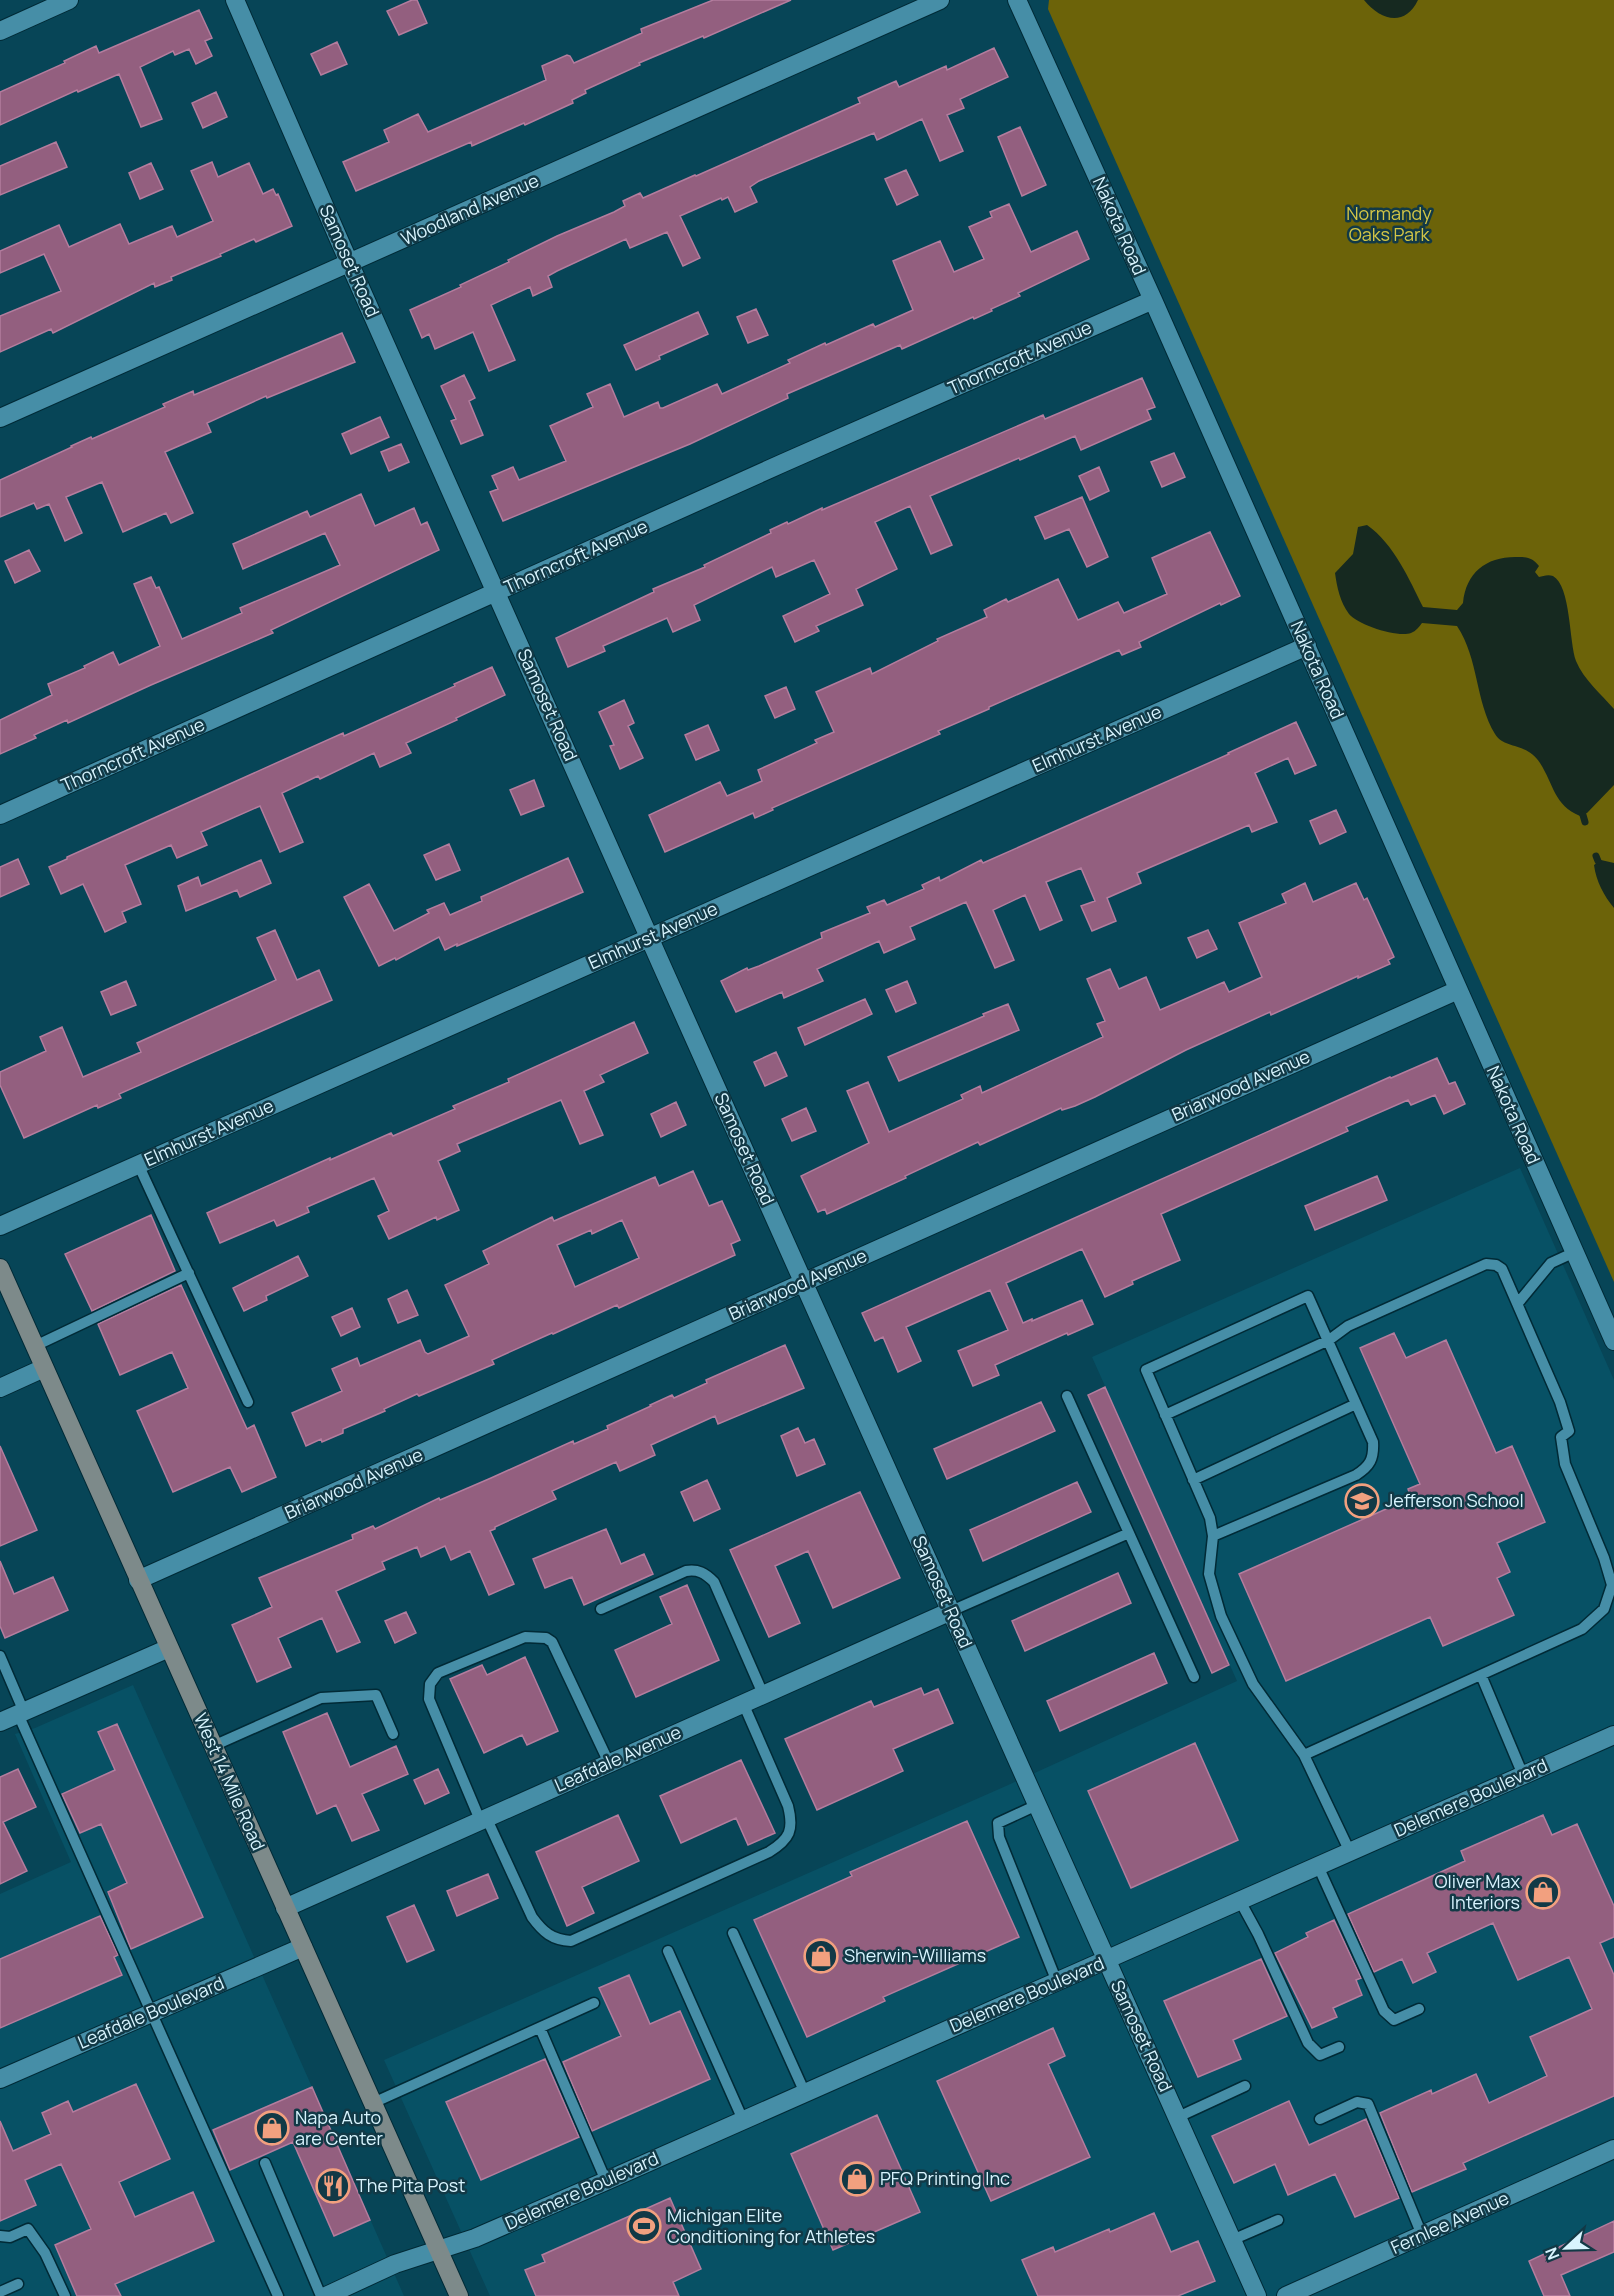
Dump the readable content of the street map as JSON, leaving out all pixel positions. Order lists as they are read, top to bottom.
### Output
{
  "streets": {
    "main road": ["West 14 Mile Road"],
    "street": [
      "Woodland Avenue",
      "Nakota Road",
      "Samoset Road",
      "Thorncroft Avenue",
      "Elmhurst Avenue",
      "Briarwood Avenue",
      "Leafdale Avenue",
      "Delemere Boulevard",
      "Leafdale Boulevard",
      "Fernlee Avenue"
    ]
  },
  "crossings": [
    ["Woodland Avenue", "Samoset Road"],
    ["Nakota Road", "Thorncroft Avenue"],
    ["Nakota Road", "Elmhurst Avenue"],
    ["Nakota Road", "Briarwood Avenue"],
    ["Samoset Road", "Thorncroft Avenue"],
    ["Samoset Road", "Elmhurst Avenue"],
    ["Samoset Road", "Briarwood Avenue"],
    ["Samoset Road", "Leafdale Avenue"],
    ["Samoset Road", "Delemere Boulevard"],
    ["Briarwood Avenue", "West 14 Mile Road"],
    ["Leafdale Avenue", "West 14 Mile Road"],
    ["West 14 Mile Road", "Delemere Boulevard"],
    ["West 14 Mile Road", "Leafdale Boulevard"]
  ],
  "parks": ["Normandy Oaks Park"],
  "places": {
    "school or university": ["Jefferson School"],
    "shop": [
      "Oliver Max Interiors",
      "Sherwin-Williams",
      "Napa Auto are Center",
      "PFQ Printing Inc"
    ],
    "restaurant": ["The Pita Post"],
    "sports": ["Michigan Elite Conditioning for Athletes"]
  },
  "north": "left"
}
